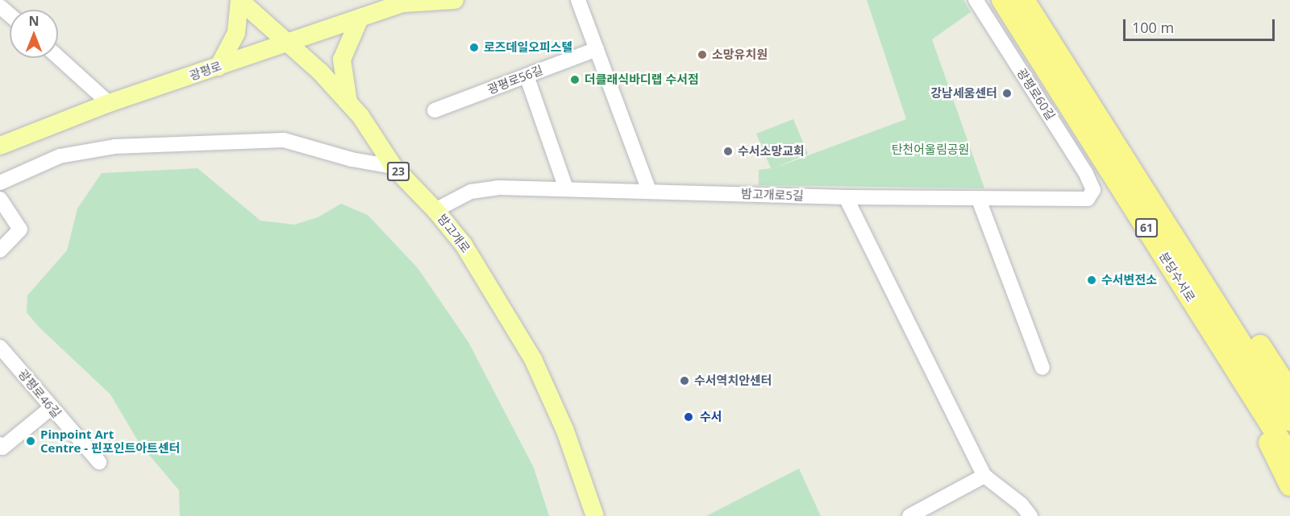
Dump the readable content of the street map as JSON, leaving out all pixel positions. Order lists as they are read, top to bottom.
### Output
{
  "streets": {
    "highway": ["61", "분당수서로"],
    "main road": ["광평로", "23", "밤고개로"],
    "street": [
      "광평로56길",
      "광평로60길",
      "밤고개로5길",
      "광평로46길"
    ]
  },
  "crossings": [
    ["광평로", "밤고개로"],
    ["광평로60길", "밤고개로5길"],
    ["밤고개로5길", "밤고개로"]
  ],
  "parks": ["탄천어울림공원"],
  "places": [
    "로즈데일오피스텔",
    "소망유치원",
    "더클래식바디랩 수서점",
    "강남세움센터",
    "수서소망교회",
    "수서변전소",
    "수서역치안센터",
    "수서",
    "Pinpoint Art Centre - 핀포인트아트센터"
  ],
  "scale_bar": "100 m",
  "north": "top"
}
